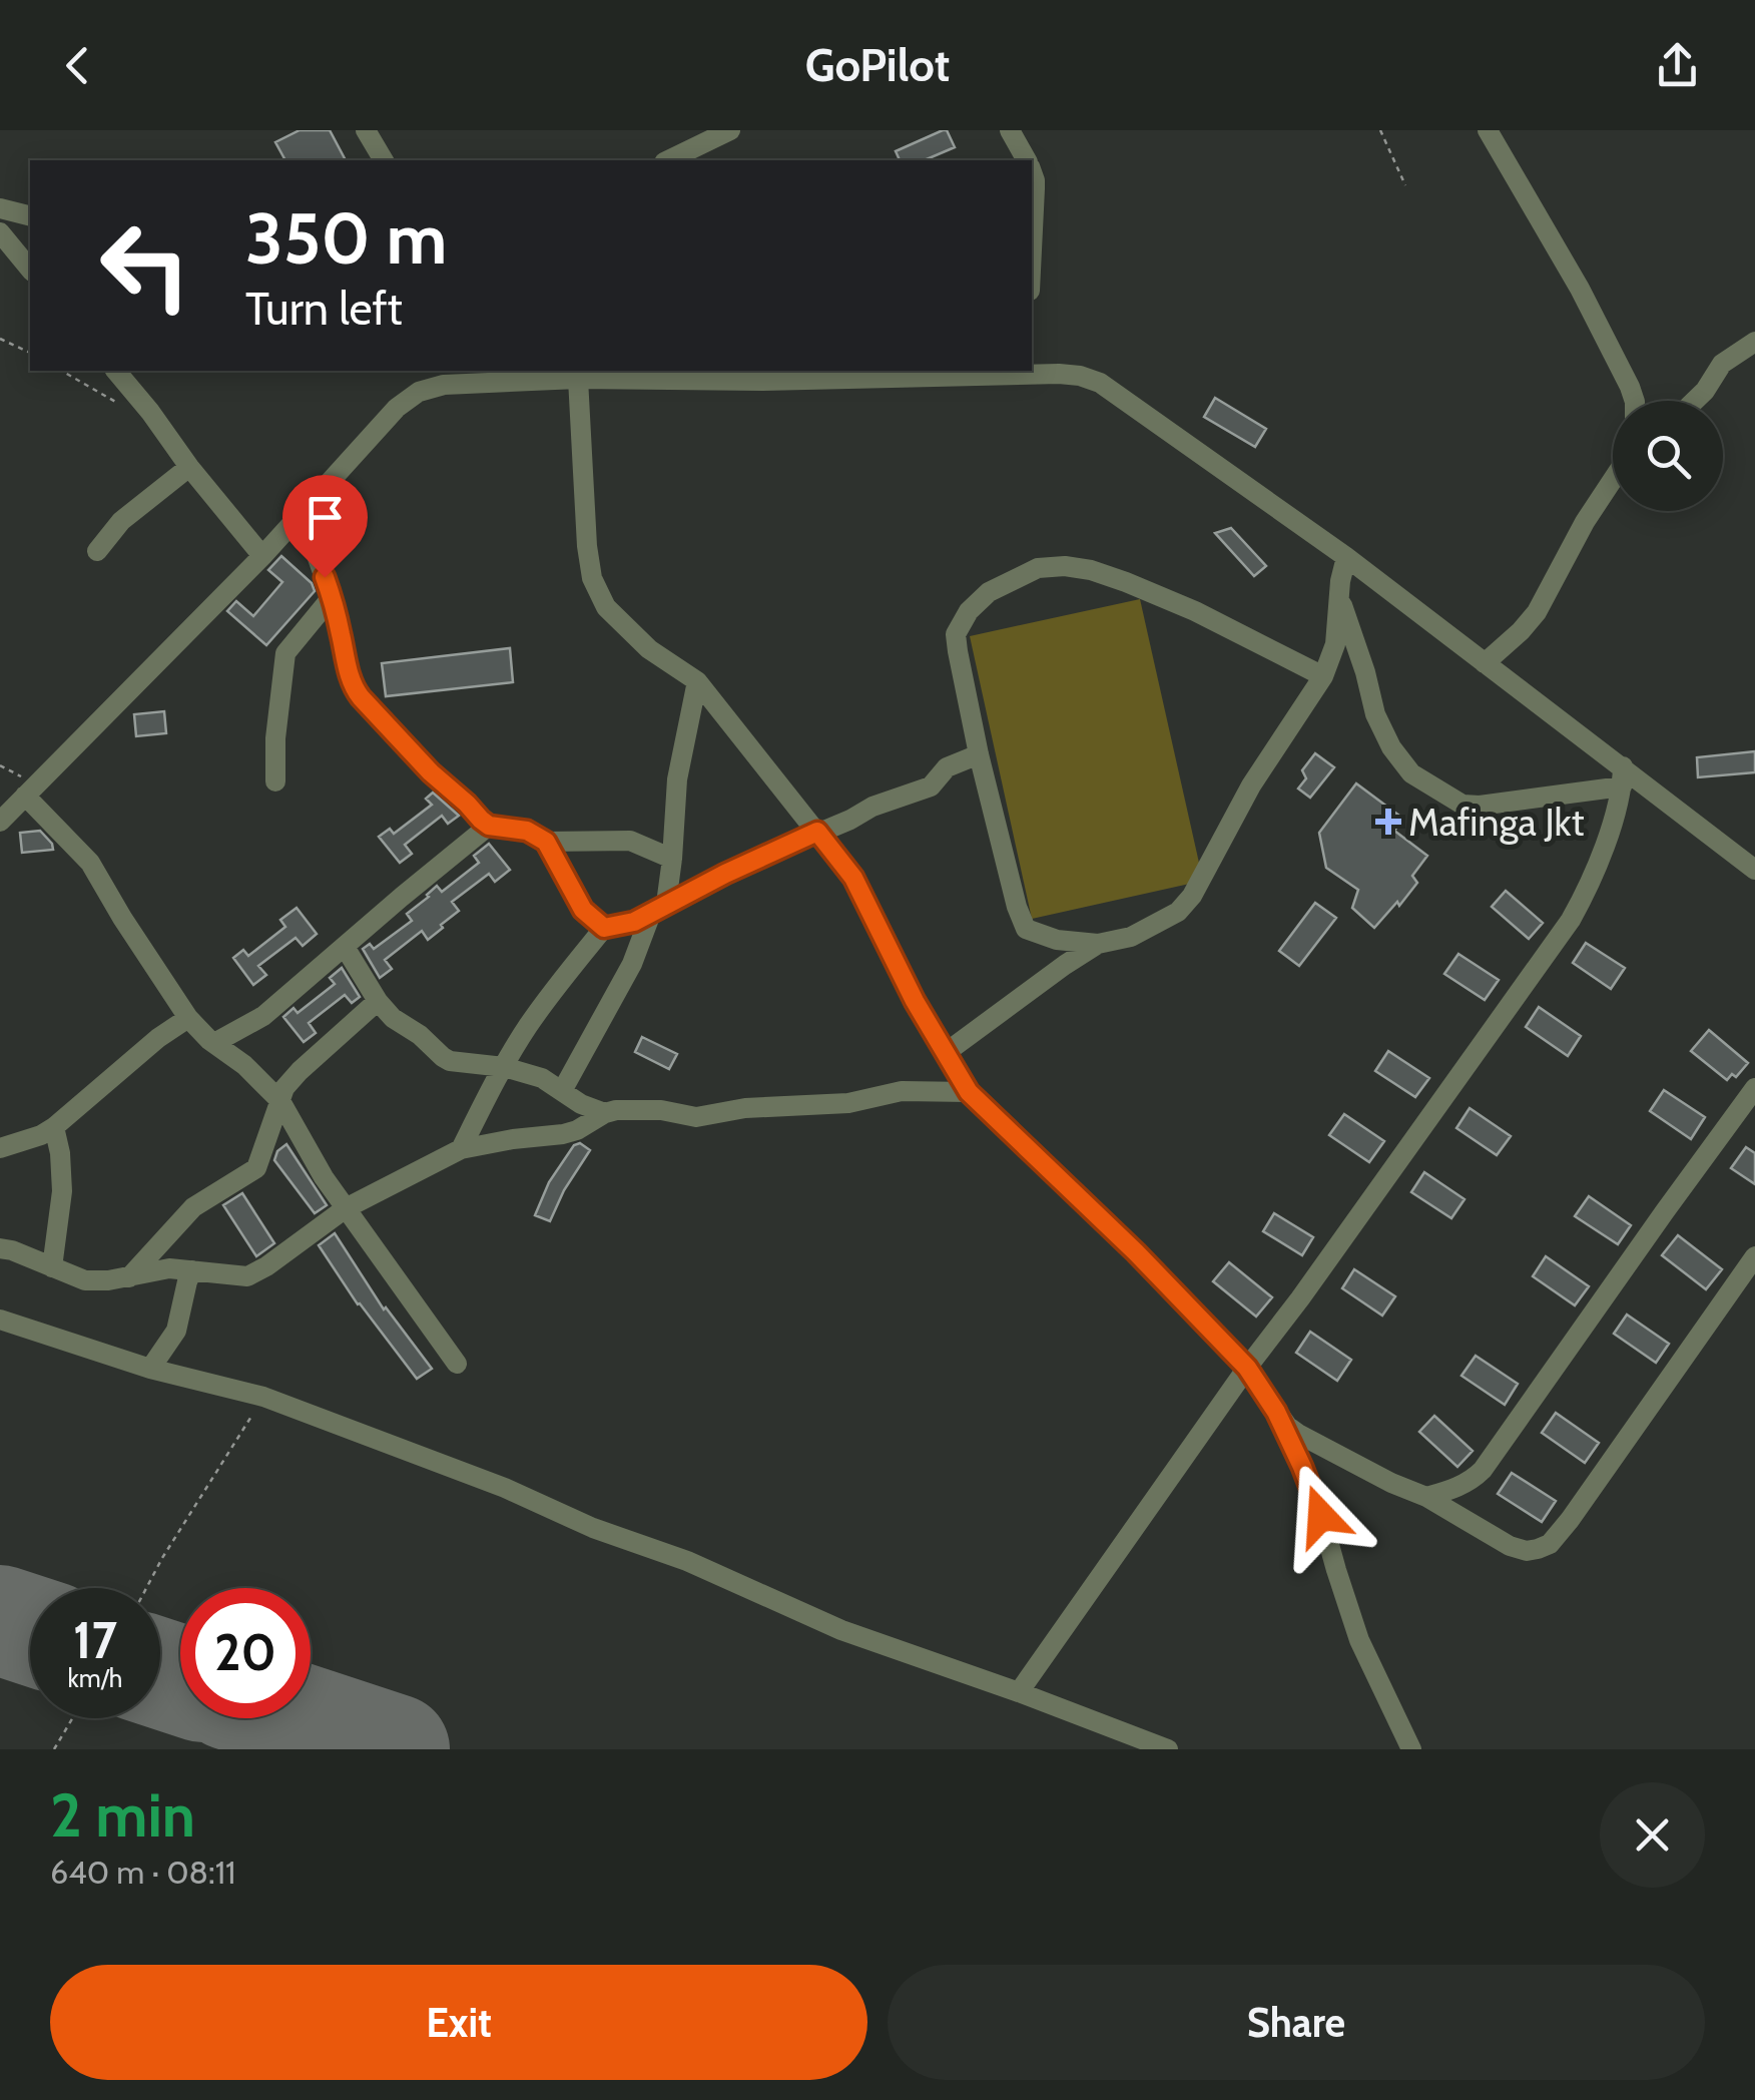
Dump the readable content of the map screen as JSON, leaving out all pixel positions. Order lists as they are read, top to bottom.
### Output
{
  "places": {
    "health": ["Mafinga Jkt"]
  },
  "page": {
    "header": "GoPilot",
    "turn": ["350 m", "Turn left"],
    "speed": "17 km/h",
    "limit": "20",
    "heading": ["2 min", "640 m · 08:11"],
    "buttons": ["Exit", "Share"]
  }
}
